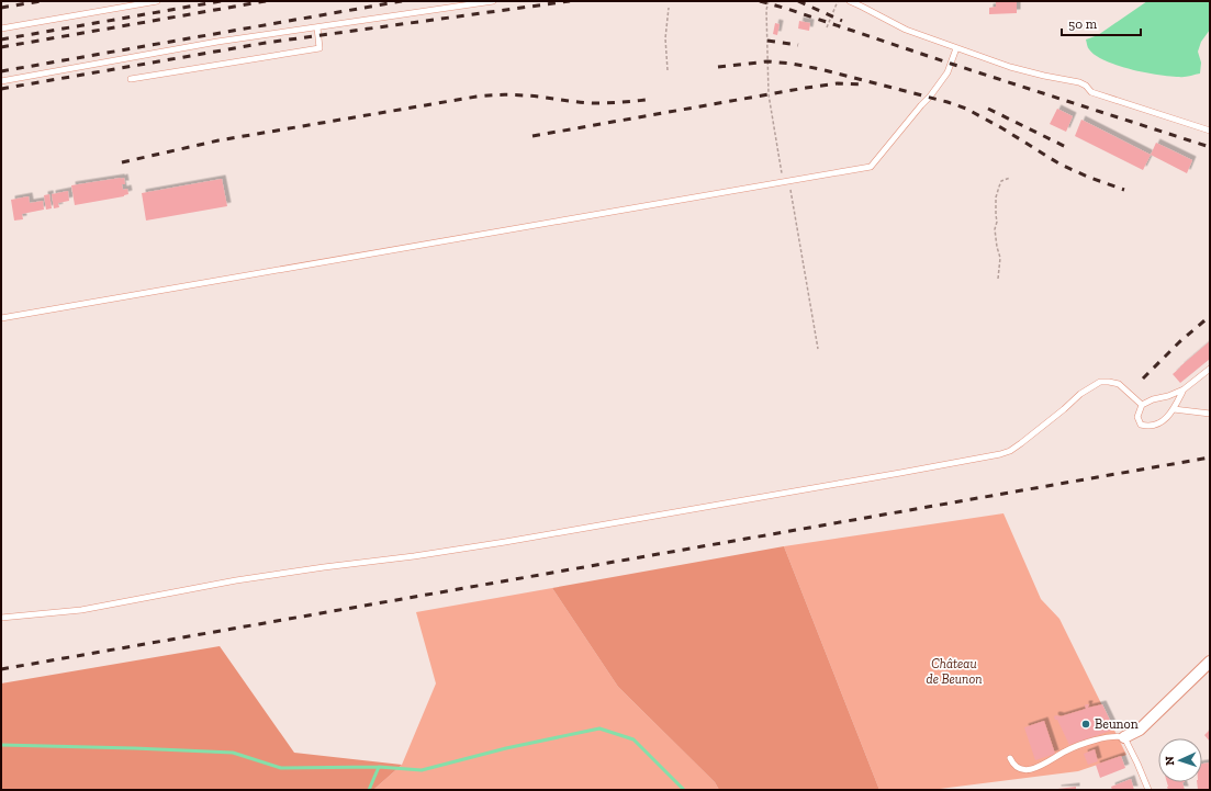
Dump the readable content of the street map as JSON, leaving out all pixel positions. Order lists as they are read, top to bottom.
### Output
{
  "parks": ["Château de Beunon"],
  "places": ["Beunon"],
  "scale_bar": "50 m",
  "north": "left"
}
